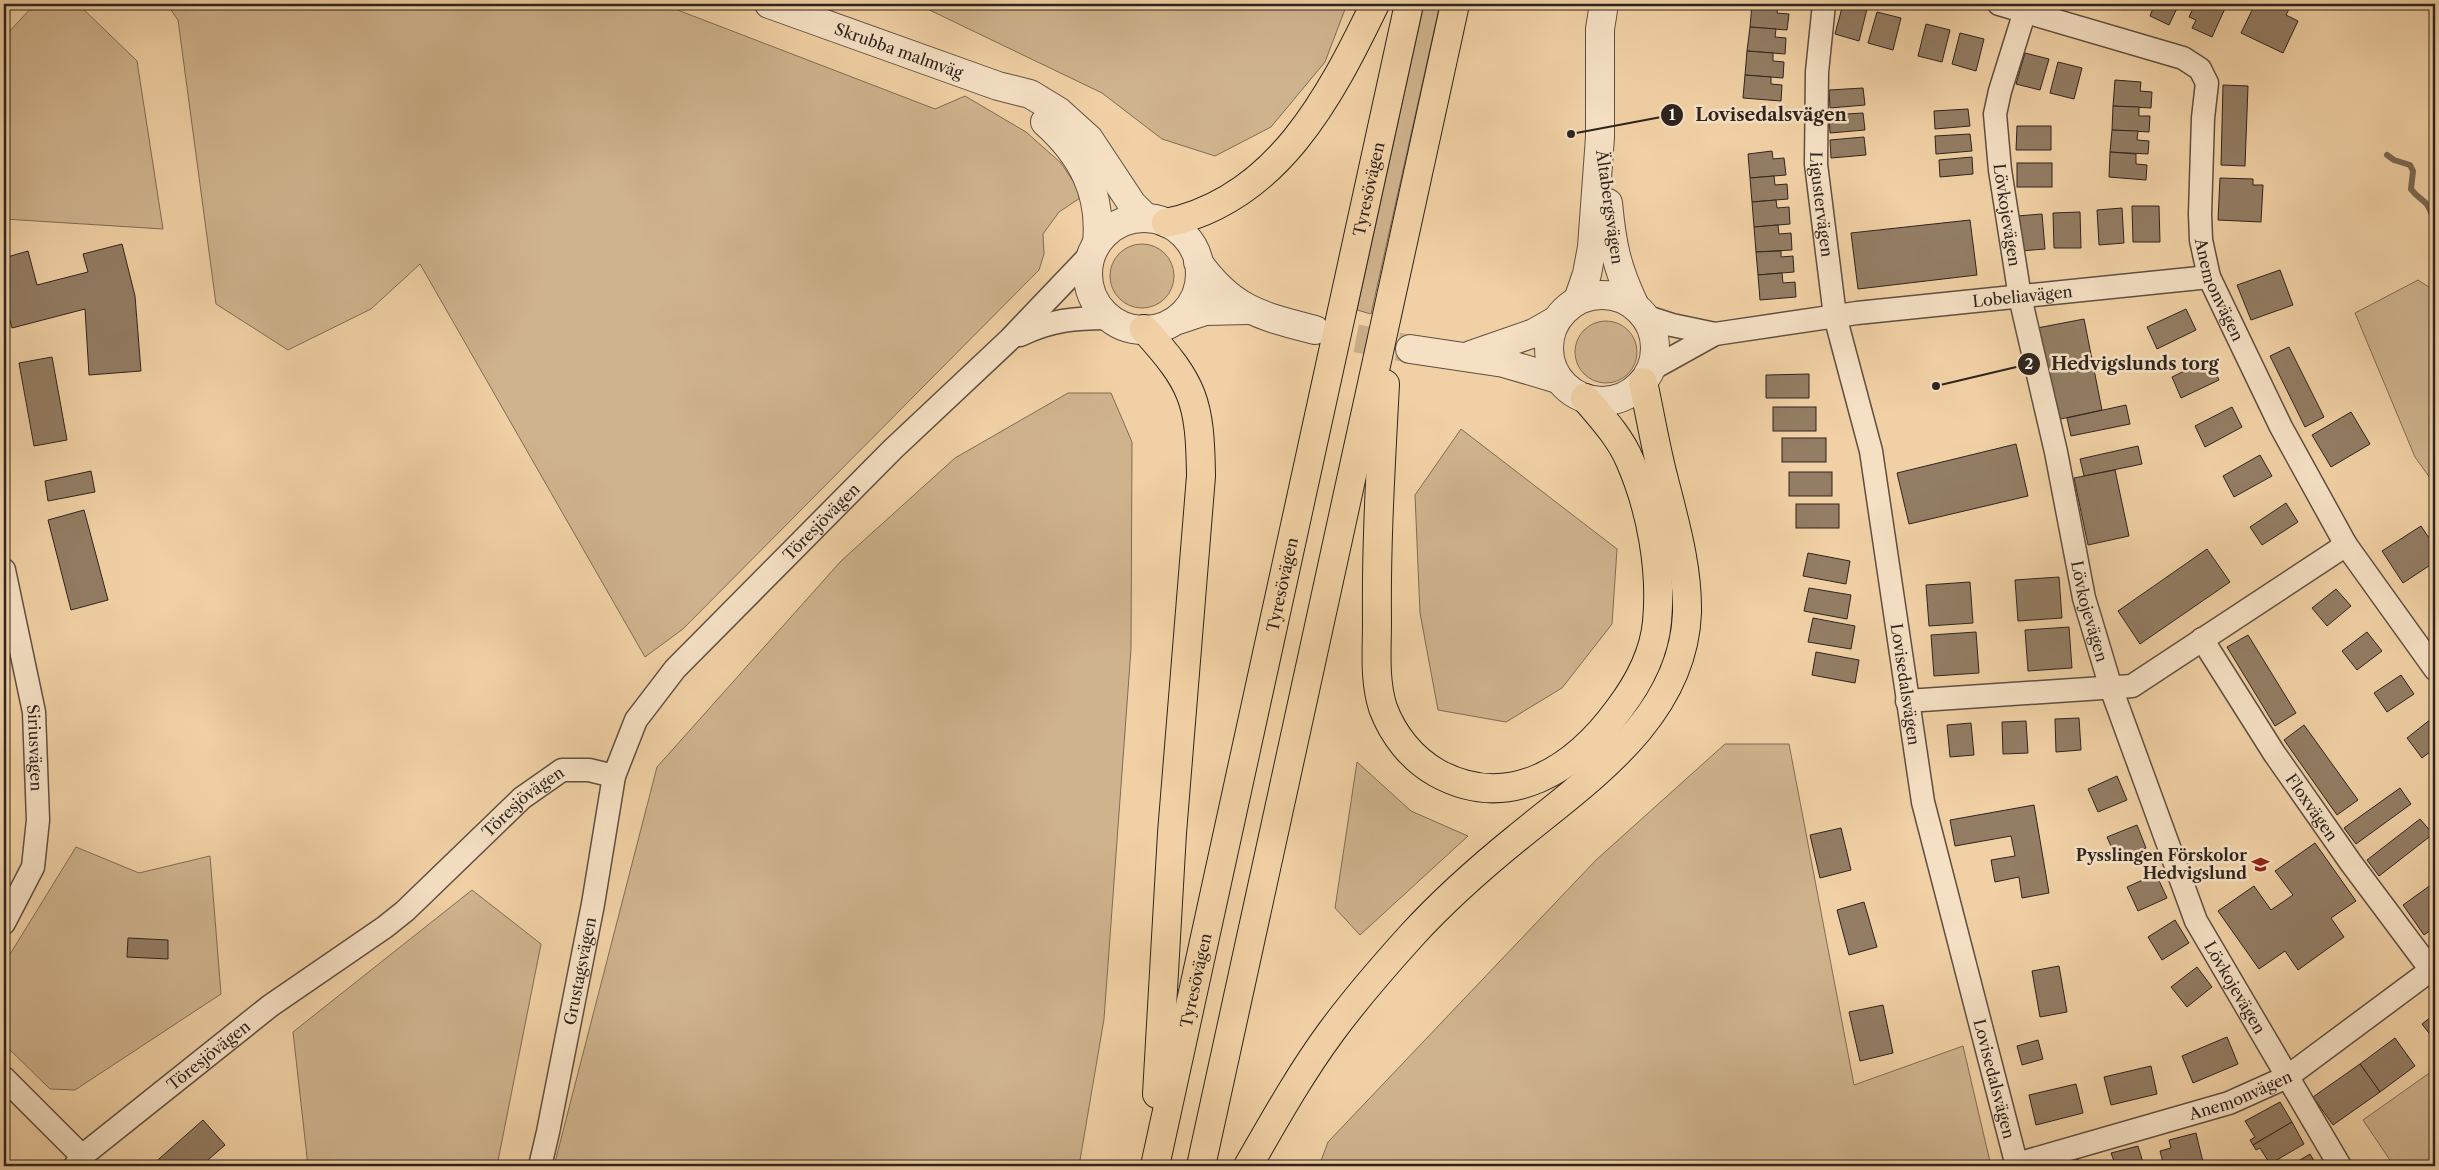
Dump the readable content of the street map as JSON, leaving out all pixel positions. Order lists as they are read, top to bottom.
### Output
{
  "streets": {
    "highway": ["Tyresövägen"],
    "street": [
      "Skrubba malmväg",
      "Ligustervägen",
      "Ältabergsvägen",
      "Lövkojevägen",
      "Anemonvägen",
      "Lobeliavägen",
      "Töresjövägen",
      "Lovisedalsvägen",
      "Siriusvägen",
      "Floxvägen",
      "Grustagsvägen"
    ]
  },
  "crossings": [
    ["Skrubba malmväg", "Töresjövägen"],
    ["Ligustervägen", "Lobeliavägen"],
    ["Ligustervägen", "Lovisedalsvägen"],
    ["Lövkojevägen", "Anemonvägen"],
    ["Lövkojevägen", "Lobeliavägen"],
    ["Anemonvägen", "Lobeliavägen"],
    ["Anemonvägen", "Lovisedalsvägen"],
    ["Anemonvägen", "Floxvägen"],
    ["Lobeliavägen", "Lovisedalsvägen"],
    ["Töresjövägen", "Grustagsvägen"]
  ],
  "places": {
    "other": ["Lovisedalsvägen", "Hedvigslunds torg"],
    "school or university": ["Pysslingen Förskolor Hedvigslund"]
  }
}
